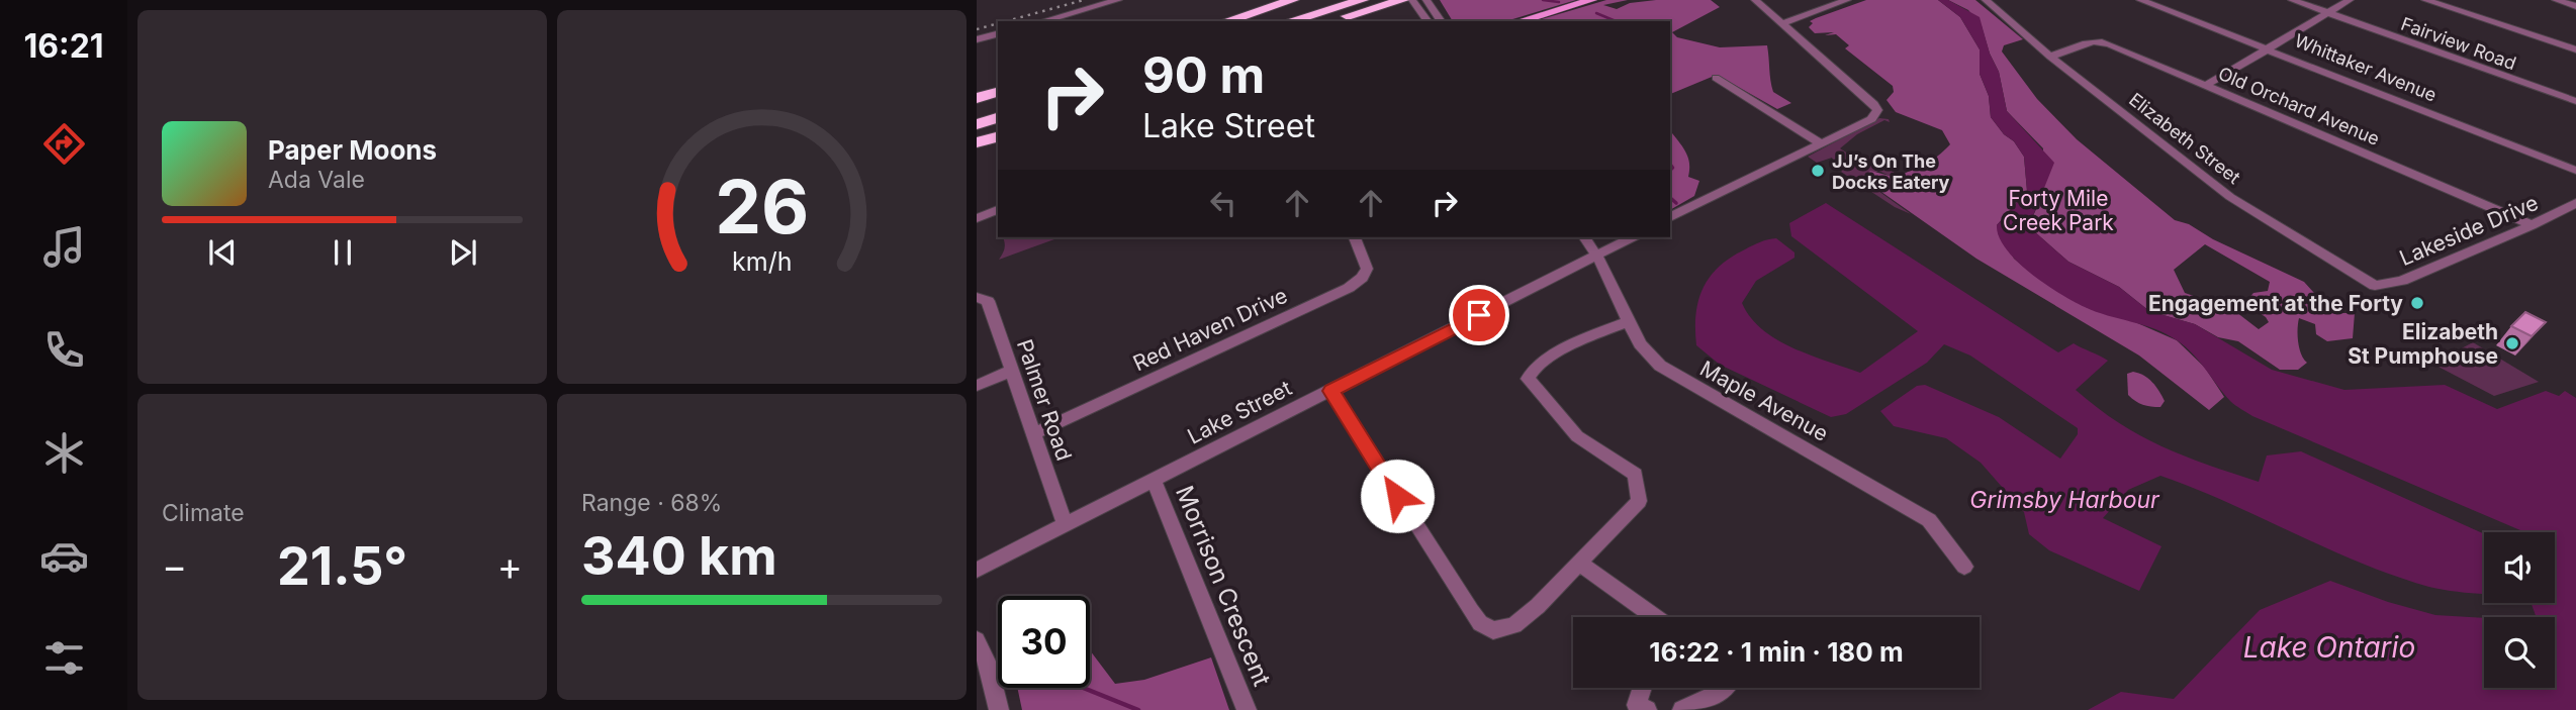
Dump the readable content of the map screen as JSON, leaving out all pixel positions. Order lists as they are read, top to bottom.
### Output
{
  "streets": {
    "street": [
      "Fairview Road",
      "Whittaker Avenue",
      "Old Orchard Avenue",
      "Elizabeth Street",
      "Lakeside Drive",
      "Red Haven Drive",
      "Palmer Road",
      "Maple Avenue",
      "Lake Street",
      "Morrison Crescent"
    ]
  },
  "crossings": [
    ["Old Orchard Avenue", "Elizabeth Street"],
    ["Old Orchard Avenue", "Lakeside Drive"],
    ["Elizabeth Street", "Lakeside Drive"],
    ["Red Haven Drive", "Palmer Road"],
    ["Palmer Road", "Lake Street"],
    ["Maple Avenue", "Lake Street"],
    ["Lake Street", "Morrison Crescent"]
  ],
  "water": ["Grimsby Harbour", "Lake Ontario"],
  "parks": ["Forty Mile Creek Park"],
  "places": ["JJ’s On The Docks Eatery", "Engagement at the Forty", "Elizabeth St Pumphouse"],
  "page": {
    "tabs": "16:21",
    "turn": ["90 m", "Lake Street"],
    "song": ["Paper Moons", "Ada Vale"],
    "tile": [
      "Climate",
      ["Range · 68%", "340 km"]
    ],
    "heat": ["−", "21.5°", "+"],
    "limit": "30",
    "trip": "16:22 · 1 min · 180 m",
    "gauge": ["26", "km/h"]
  }
}
